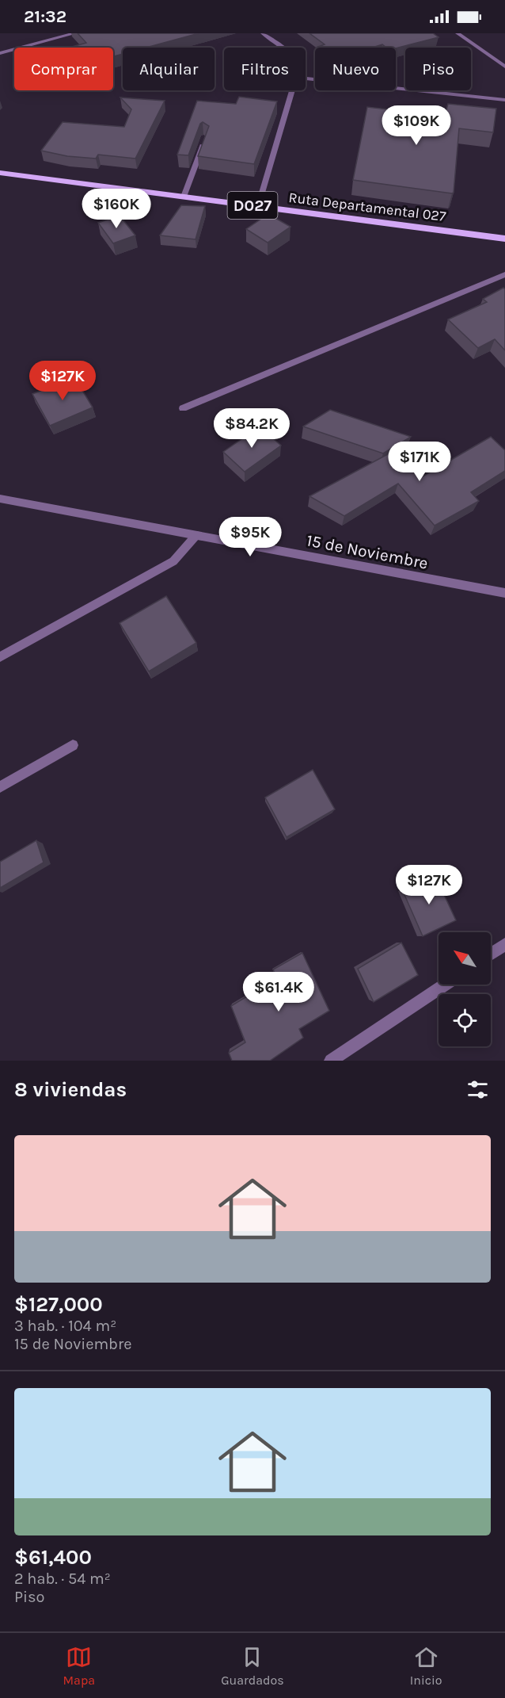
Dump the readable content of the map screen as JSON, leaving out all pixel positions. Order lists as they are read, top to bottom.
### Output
{
  "streets": {
    "main road": ["D027", "Ruta Departamental 027"],
    "street": ["15 de Noviembre"]
  },
  "north": "top left",
  "page": {
    "status": "21:32",
    "chip": [
      "Comprar",
      "Alquilar",
      "Filtros",
      "Nuevo",
      "Piso"
    ],
    "price": [
      "$109K",
      "$160K",
      "$127K",
      "$84.2K",
      "$171K",
      "$95K",
      "$127K",
      "$61.4K"
    ],
    "heading": "8 viviendas",
    "list": [
      {
        "name": "$127,000",
        "note": "3 hab. · 104 m² · 15 de Noviembre"
      },
      {
        "name": "$61,400",
        "note": "2 hab. · 54 m² · Piso"
      }
    ],
    "tabs": ["Mapa", "Guardados", "Inicio"]
  }
}
